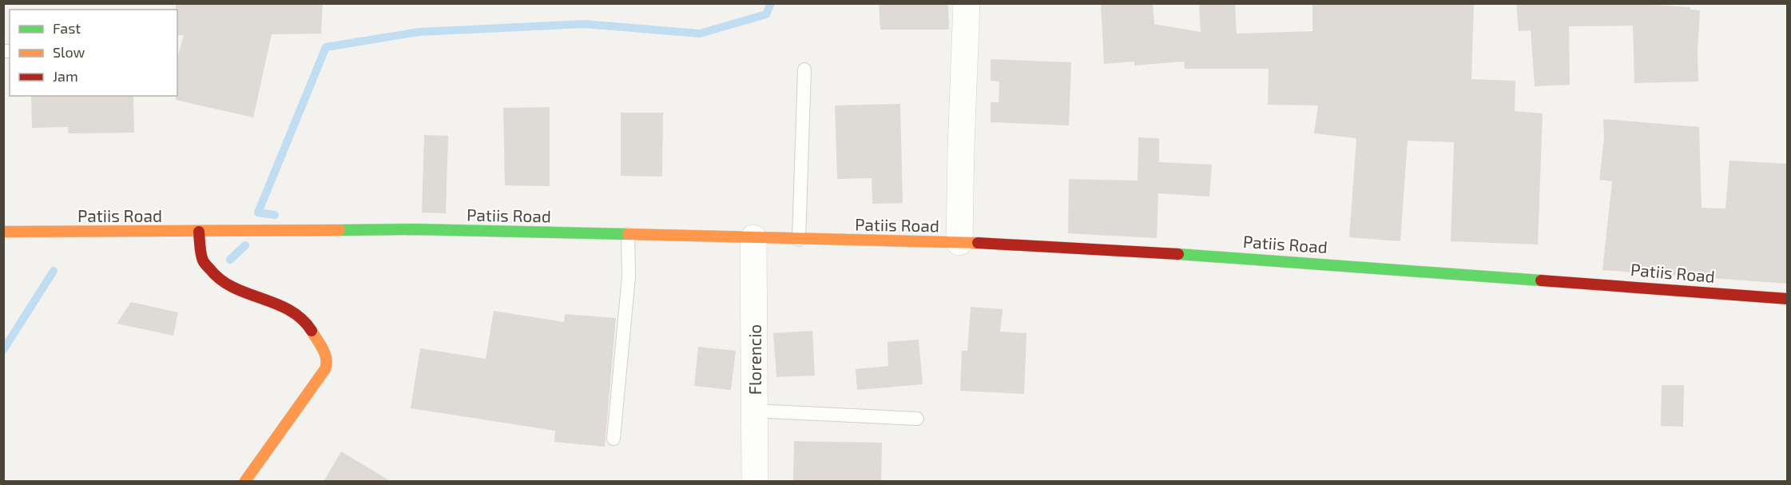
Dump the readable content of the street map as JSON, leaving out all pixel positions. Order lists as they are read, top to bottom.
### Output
{
  "streets": {
    "street": ["Patiis Road", "Florencio"]
  },
  "crossings": [
    ["Patiis Road", "Florencio"]
  ],
  "legend": ["Fast", "Slow", "Jam"]
}
